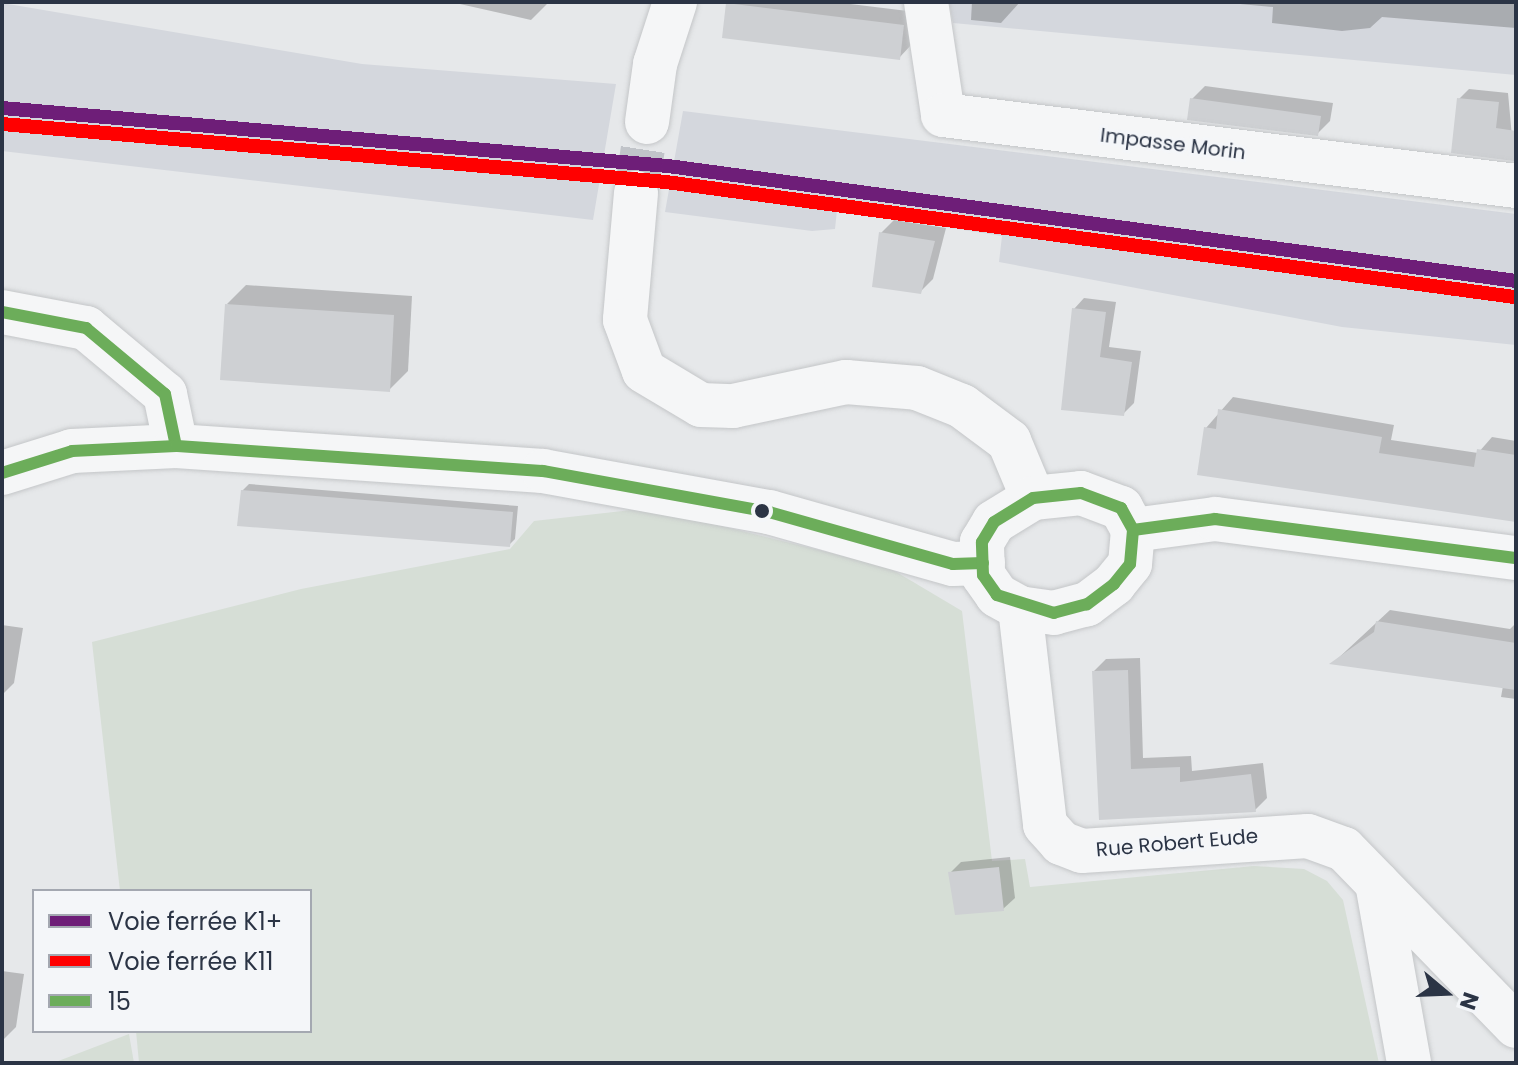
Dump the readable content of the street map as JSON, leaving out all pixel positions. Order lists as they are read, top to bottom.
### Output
{
  "streets": {
    "street": ["Impasse Morin", "Rue Robert Eude"]
  },
  "lines": ["rail line K1+", "rail line K11", "transit line 15"],
  "legend": ["Voie ferrée K1+", "Voie ferrée K11", "15"],
  "north": "right"
}
